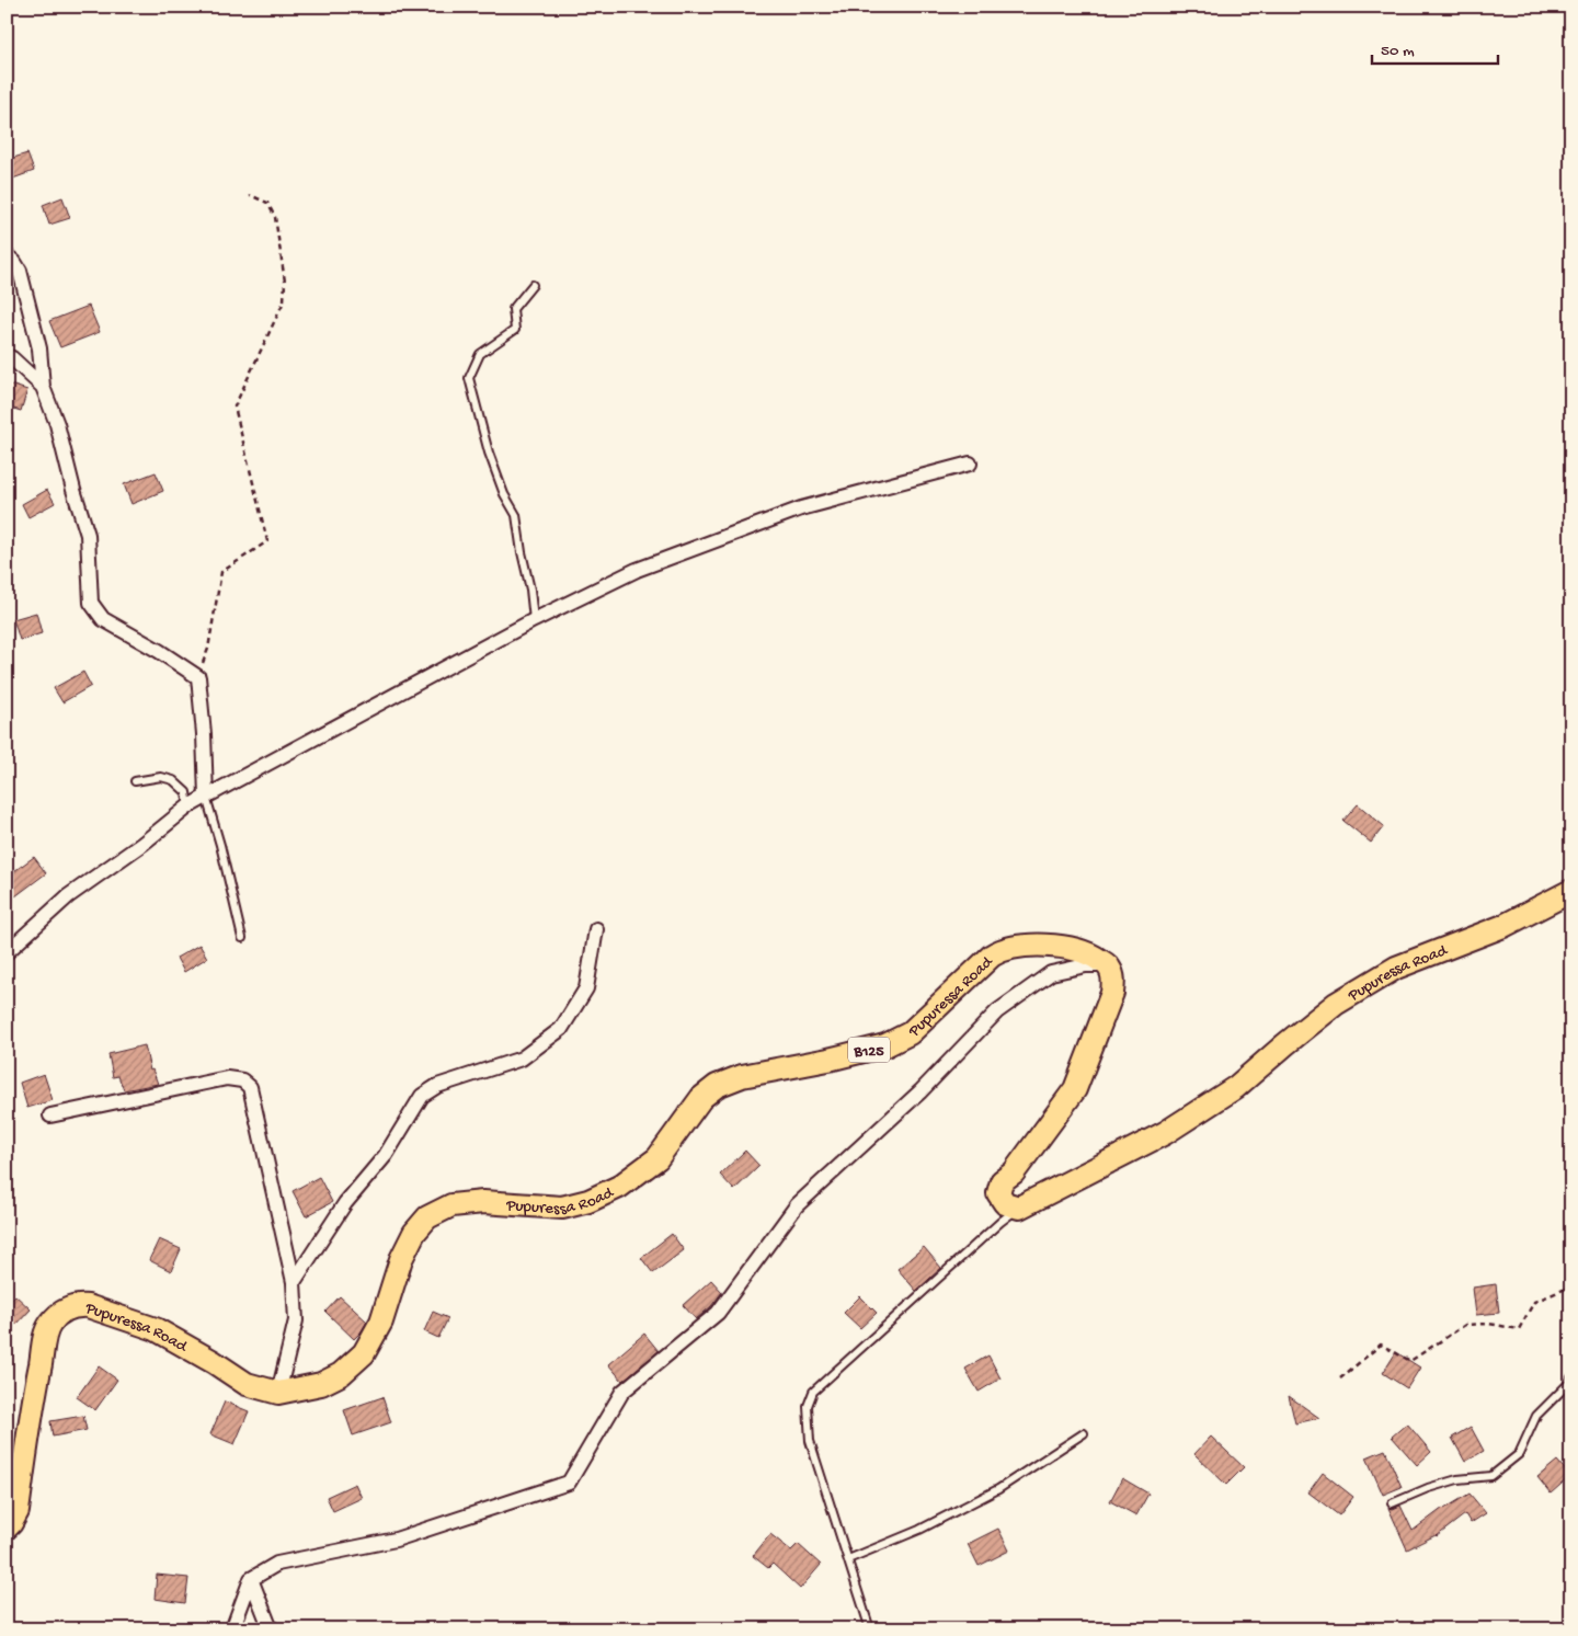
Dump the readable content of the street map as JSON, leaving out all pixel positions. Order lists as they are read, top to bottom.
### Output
{
  "streets": {
    "main road": ["Pupuressa Road", "B125"]
  },
  "scale_bar": "50 m"
}
